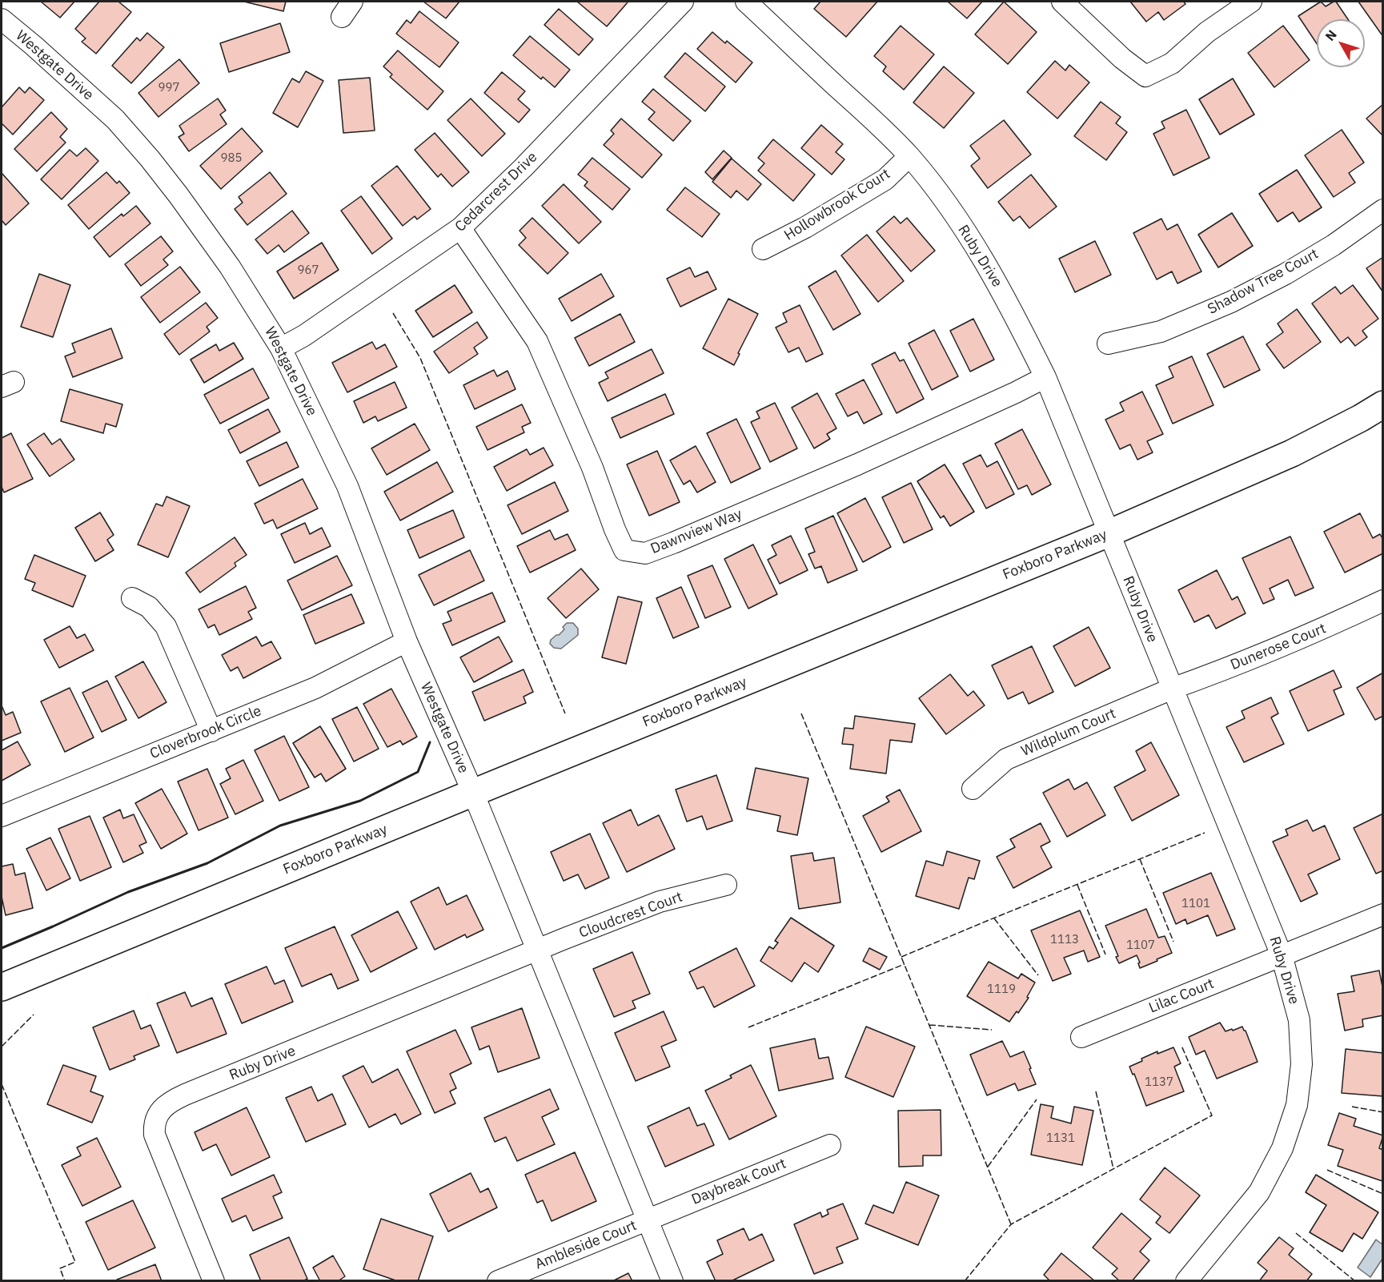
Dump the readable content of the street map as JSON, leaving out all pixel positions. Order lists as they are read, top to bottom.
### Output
{
  "streets": {
    "main road": ["Foxboro Parkway"],
    "street": [
      "Westgate Drive",
      "Cedarcrest Drive",
      "Hollowbrook Court",
      "Ruby Drive",
      "Shadow Tree Court",
      "Dawnview Way",
      "Dunerose Court",
      "Cloverbrook Circle",
      "Wildplum Court",
      "Cloudcrest Court",
      "Lilac Court",
      "Daybreak Court",
      "Ambleside Court"
    ]
  },
  "crossings": [
    ["Westgate Drive", "Cedarcrest Drive"],
    ["Westgate Drive", "Ruby Drive"],
    ["Westgate Drive", "Foxboro Parkway"],
    ["Westgate Drive", "Cloverbrook Circle"],
    ["Westgate Drive", "Cloudcrest Court"],
    ["Westgate Drive", "Daybreak Court"],
    ["Westgate Drive", "Ambleside Court"],
    ["Cedarcrest Drive", "Dawnview Way"],
    ["Hollowbrook Court", "Ruby Drive"],
    ["Ruby Drive", "Dawnview Way"],
    ["Ruby Drive", "Foxboro Parkway"],
    ["Ruby Drive", "Dunerose Court"],
    ["Ruby Drive", "Wildplum Court"],
    ["Ruby Drive", "Cloudcrest Court"],
    ["Ruby Drive", "Lilac Court"],
    ["Dunerose Court", "Wildplum Court"],
    ["Daybreak Court", "Ambleside Court"]
  ],
  "house_numbers": [
    "997",
    "985",
    "967",
    "1101",
    "1113",
    "1107",
    "1119",
    "1137",
    "1131"
  ],
  "north": "top left"
}
